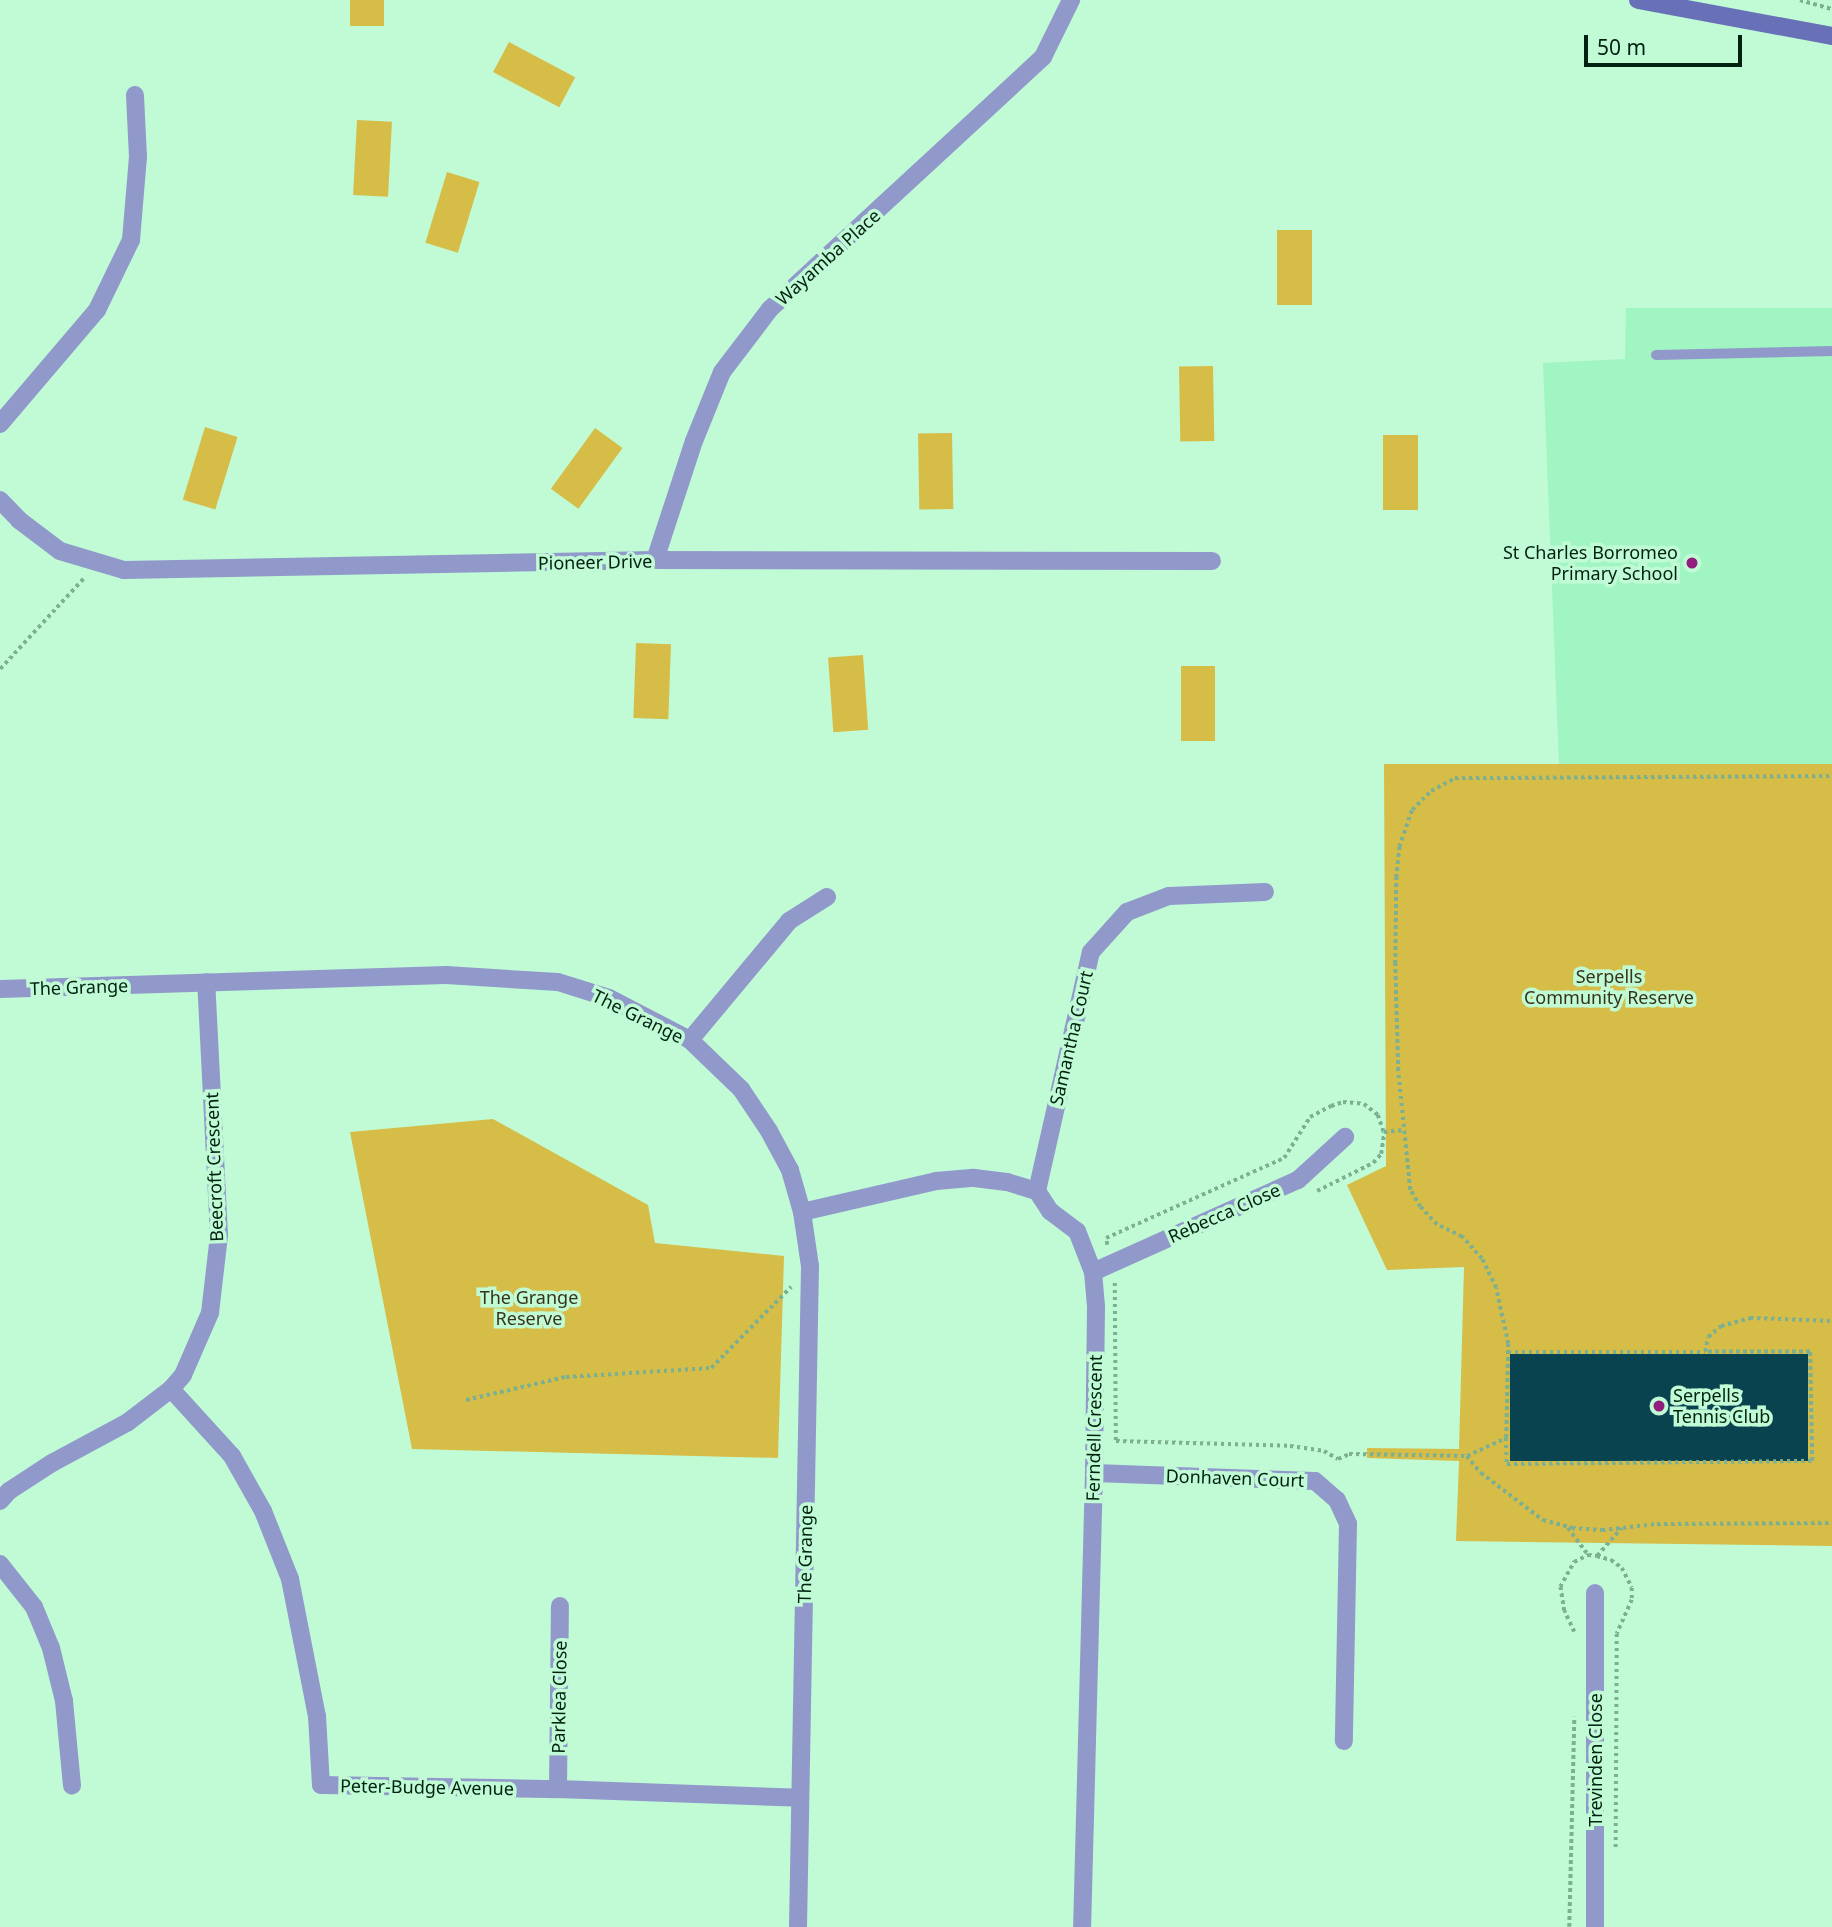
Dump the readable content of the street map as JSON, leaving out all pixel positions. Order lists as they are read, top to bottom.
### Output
{
  "streets": {
    "street": [
      "Wayamba Place",
      "Pioneer Drive",
      "The Grange",
      "Samantha Court",
      "Beecroft Crescent",
      "Rebecca Close",
      "Ferndell Crescent",
      "Donhaven Court",
      "Parklea Close",
      "Trevinden Close",
      "Peter-Budge Avenue"
    ]
  },
  "crossings": [
    ["Wayamba Place", "Pioneer Drive"],
    ["The Grange", "Beecroft Crescent"],
    ["The Grange", "Peter-Budge Avenue"],
    ["Samantha Court", "Ferndell Crescent"],
    ["Beecroft Crescent", "Peter-Budge Avenue"],
    ["Rebecca Close", "Ferndell Crescent"],
    ["Ferndell Crescent", "Donhaven Court"],
    ["Parklea Close", "Peter-Budge Avenue"]
  ],
  "parks": ["Serpells Community Reserve", "The Grange Reserve"],
  "places": ["St Charles Borromeo Primary School", "Serpells Tennis Club"],
  "scale_bar": "50 m"
}
